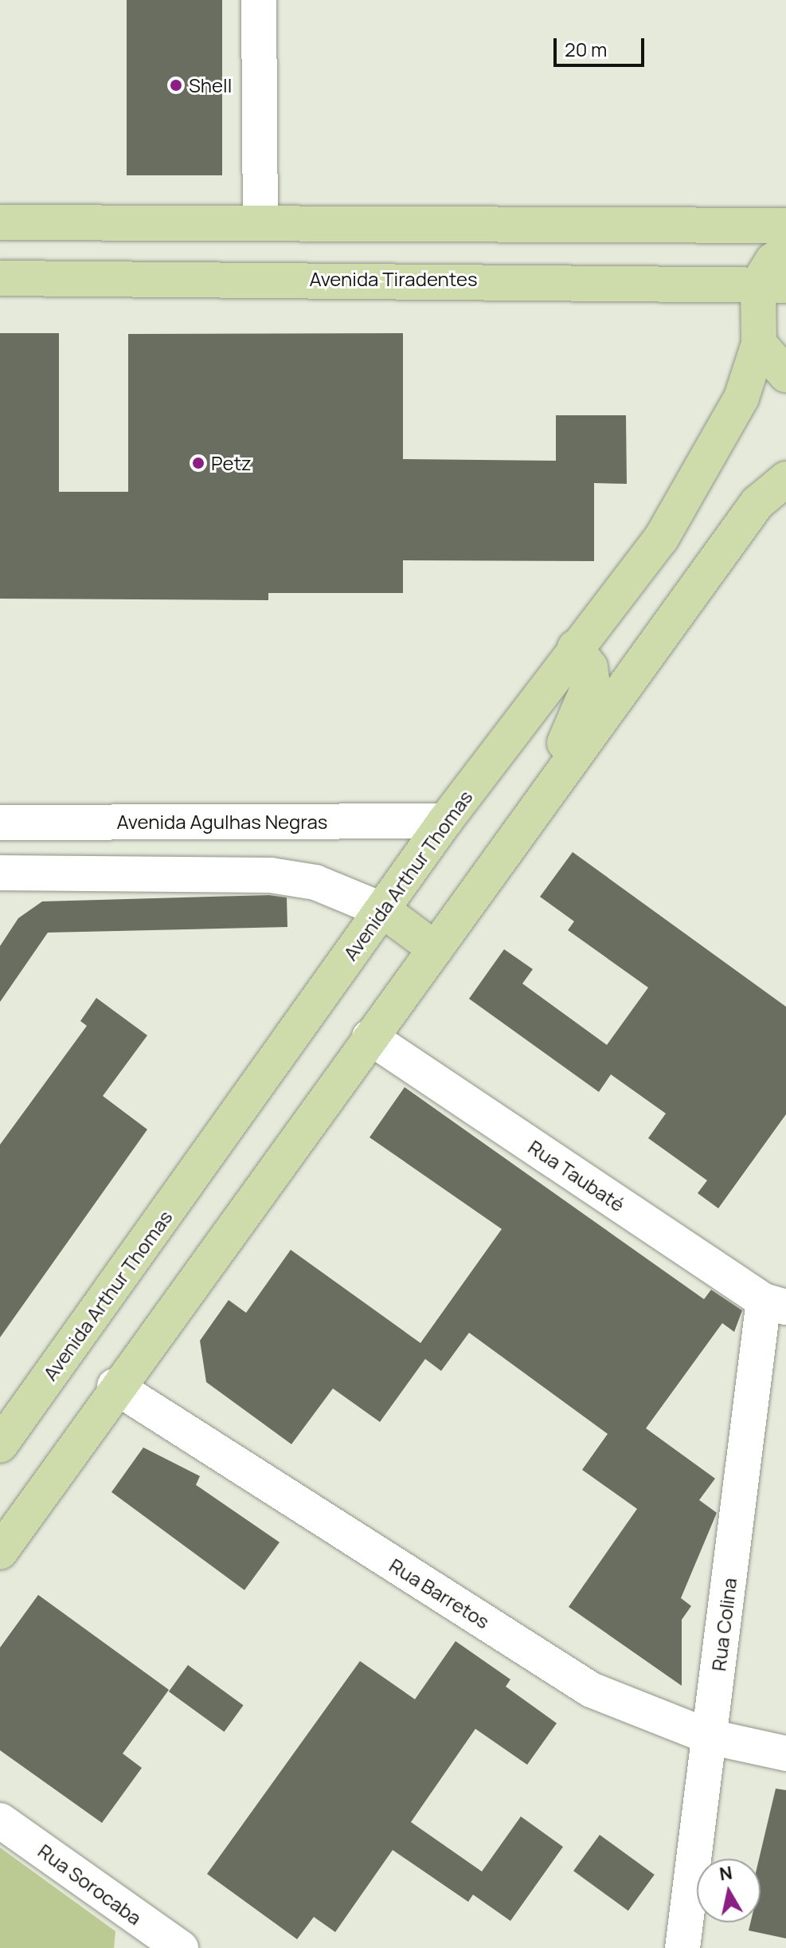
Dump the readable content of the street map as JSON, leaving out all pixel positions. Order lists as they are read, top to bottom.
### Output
{
  "streets": {
    "main road": ["Avenida Tiradentes", "Avenida Arthur Thomas"],
    "street": [
      "Avenida Agulhas Negras",
      "Rua Taubaté",
      "Rua Barretos",
      "Rua Colina",
      "Rua Sorocaba"
    ]
  },
  "crossings": [
    ["Avenida Tiradentes", "Avenida Arthur Thomas"],
    ["Avenida Agulhas Negras", "Avenida Arthur Thomas"],
    ["Rua Taubaté", "Rua Colina"],
    ["Rua Barretos", "Rua Colina"]
  ],
  "places": ["Shell", "Petz"],
  "scale_bar": "20 m",
  "north": "top"
}
